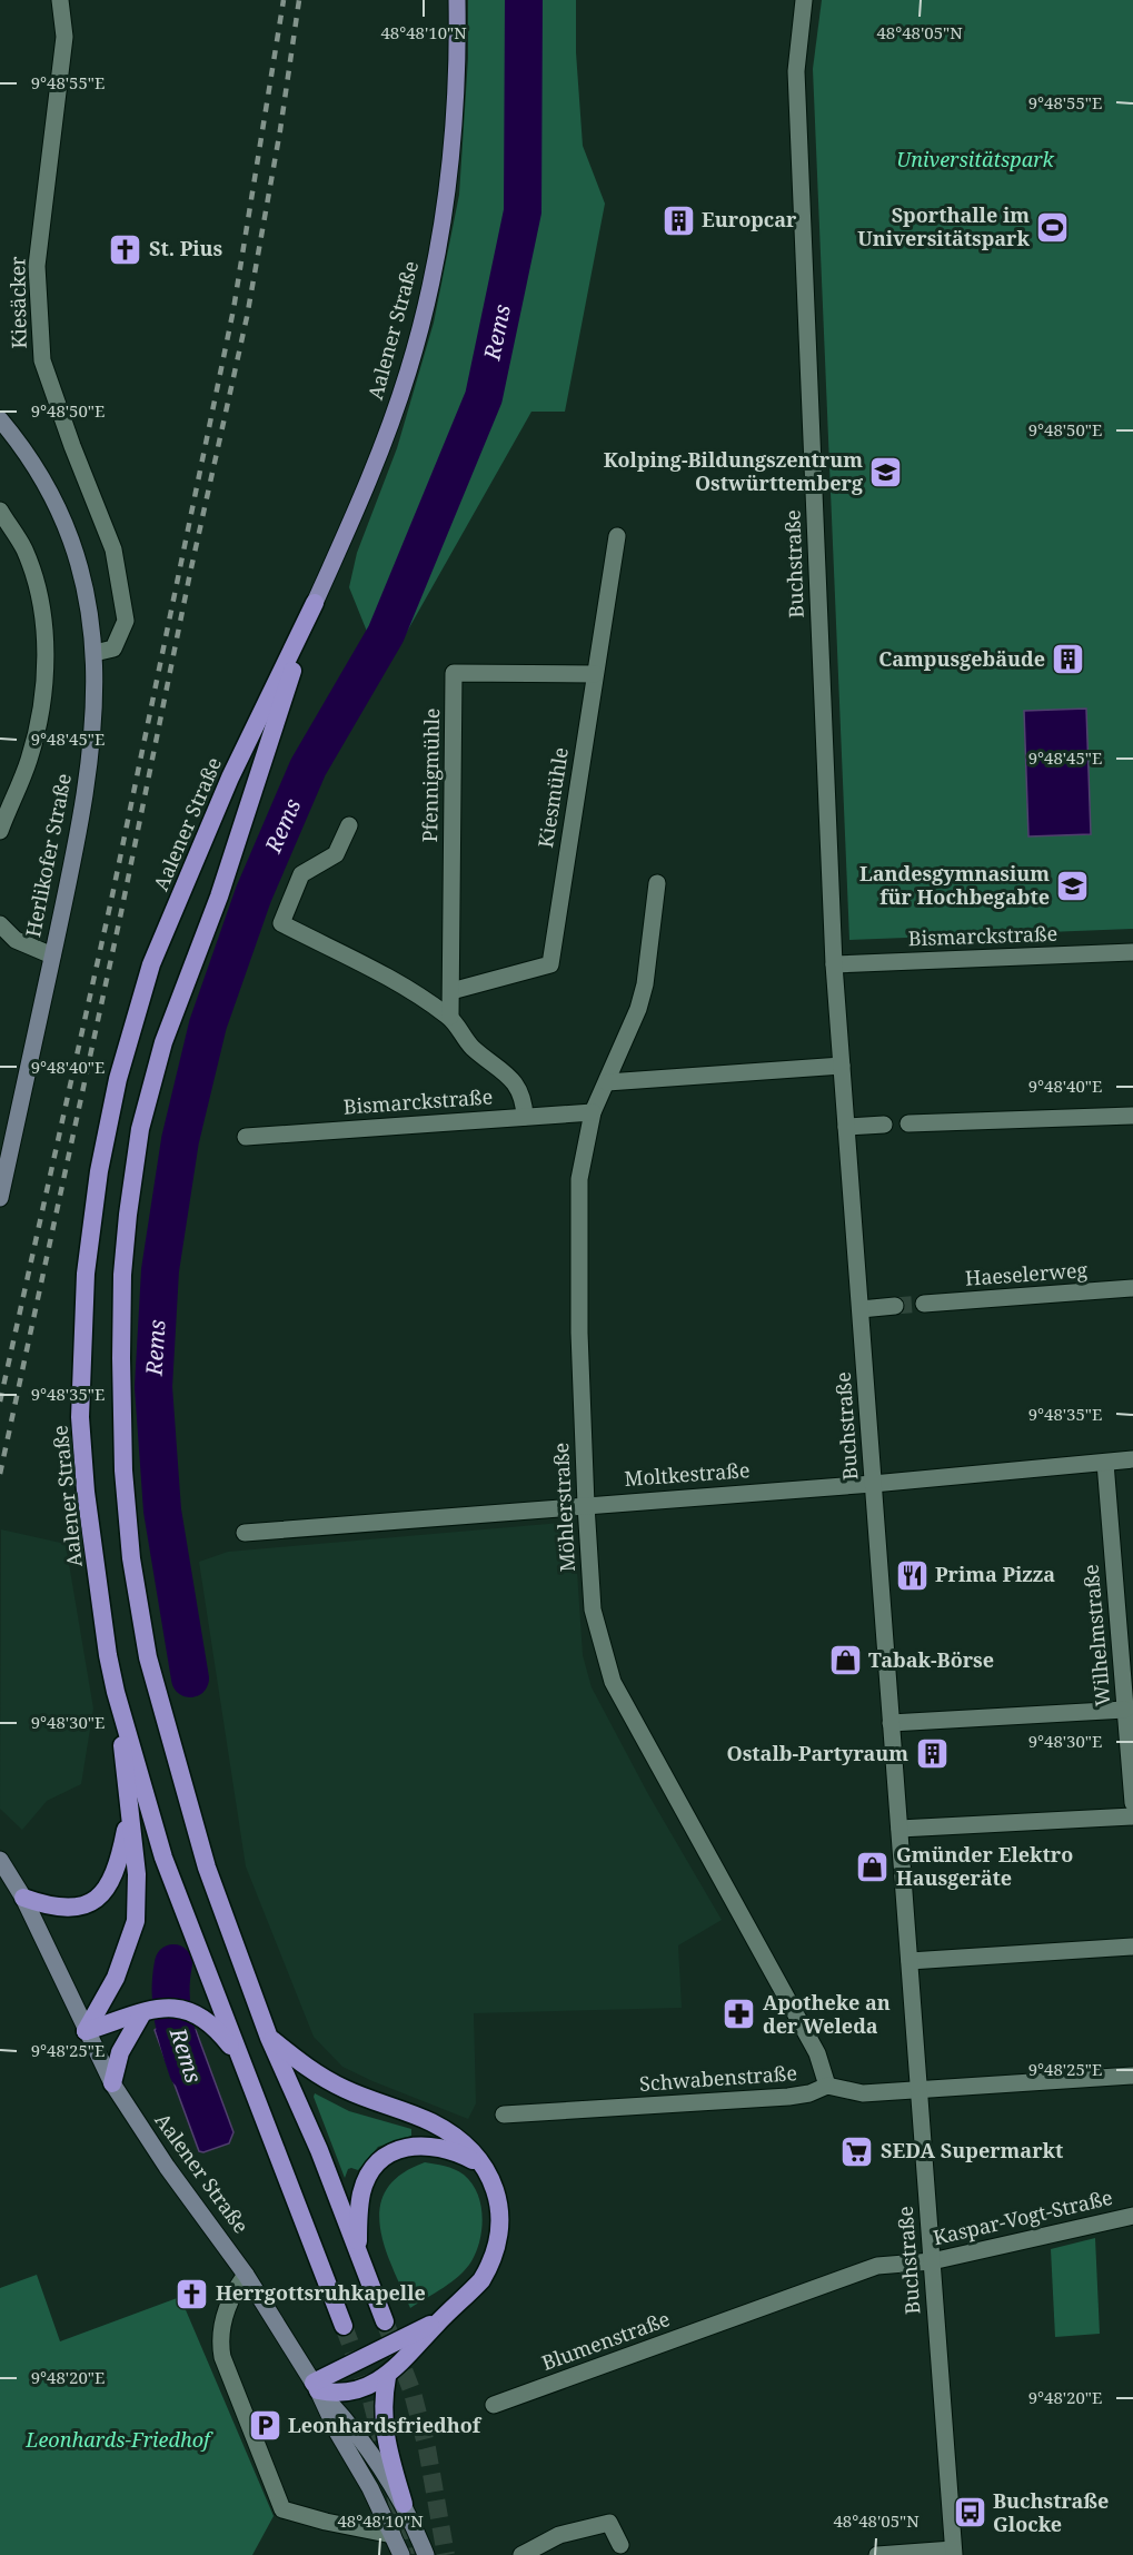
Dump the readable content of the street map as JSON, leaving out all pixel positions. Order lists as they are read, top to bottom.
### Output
{
  "streets": {
    "highway": ["Aalener Straße"],
    "main road": ["Herlikofer Straße"],
    "street": [
      "Kiesäcker",
      "Buchstraße",
      "Pfennigmühle",
      "Kiesmühle",
      "Bismarckstraße",
      "Haeselerweg",
      "Moltkestraße",
      "Möhlerstraße",
      "Wilhelmstraße",
      "Schwabenstraße",
      "Kaspar-Vogt-Straße",
      "Blumenstraße"
    ]
  },
  "crossings": [
    ["Kiesäcker", "Herlikofer Straße"],
    ["Buchstraße", "Bismarckstraße"],
    ["Buchstraße", "Moltkestraße"],
    ["Buchstraße", "Schwabenstraße"],
    ["Buchstraße", "Kaspar-Vogt-Straße"],
    ["Pfennigmühle", "Kiesmühle"],
    ["Bismarckstraße", "Möhlerstraße"],
    ["Moltkestraße", "Möhlerstraße"],
    ["Moltkestraße", "Wilhelmstraße"],
    ["Möhlerstraße", "Schwabenstraße"],
    ["Kaspar-Vogt-Straße", "Blumenstraße"]
  ],
  "water": ["Rems"],
  "parks": ["Universitätspark", "Leonhards-Friedhof"],
  "places": {
    "building": ["Europcar", "Campusgebäude", "Ostalb-Partyraum"],
    "sports": ["Sporthalle im Universitätspark"],
    "church": ["St. Pius", "Herrgottsruhkapelle"],
    "school or university": ["Kolping-Bildungszentrum Ostwürttemberg", "Landesgymnasium für Hochbegabte"],
    "restaurant": ["Prima Pizza"],
    "shop": ["Tabak-Börse", "Gmünder Elektro Hausgeräte"],
    "pharmacy": ["Apotheke an der Weleda"],
    "supermarket": ["SEDA Supermarkt"],
    "parking": ["Leonhardsfriedhof"],
    "bus stop": ["Buchstraße Glocke"]
  },
  "coordinates": [
    "48°48'10\"N",
    "48°48'05\"N",
    "9°48'55\"E",
    "9°48'50\"E",
    "9°48'45\"E",
    "9°48'40\"E",
    "9°48'35\"E",
    "9°48'30\"E",
    "9°48'25\"E",
    "9°48'20\"E"
  ]
}
